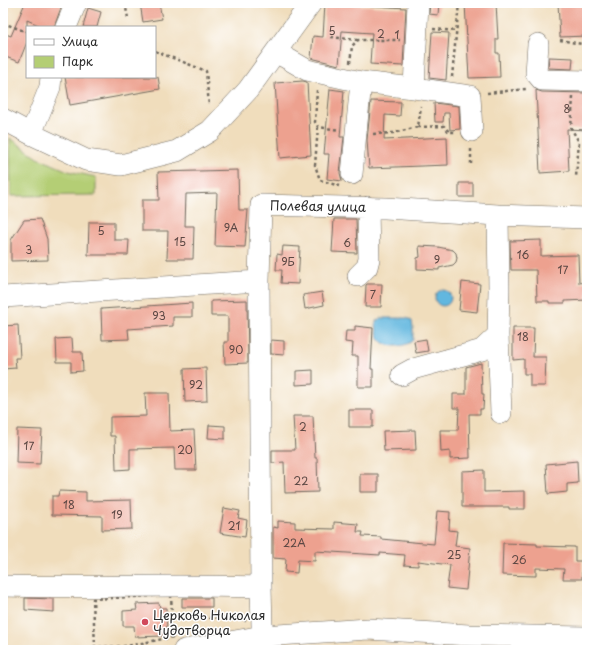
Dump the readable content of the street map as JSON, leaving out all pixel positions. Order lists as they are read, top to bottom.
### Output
{
  "streets": {
    "street": ["Полевая улица"]
  },
  "places": ["Церковь Николая Чудотворца"],
  "house_numbers": [
    "5",
    "2",
    "1",
    "8",
    "9А",
    "5",
    "15",
    "6",
    "3",
    "16",
    "9",
    "9Б",
    "17",
    "7",
    "93",
    "18",
    "90",
    "92",
    "2",
    "17",
    "20",
    "22",
    "18",
    "19",
    "21",
    "22А",
    "25",
    "26"
  ],
  "legend": ["Улица", "Парк"]
}
